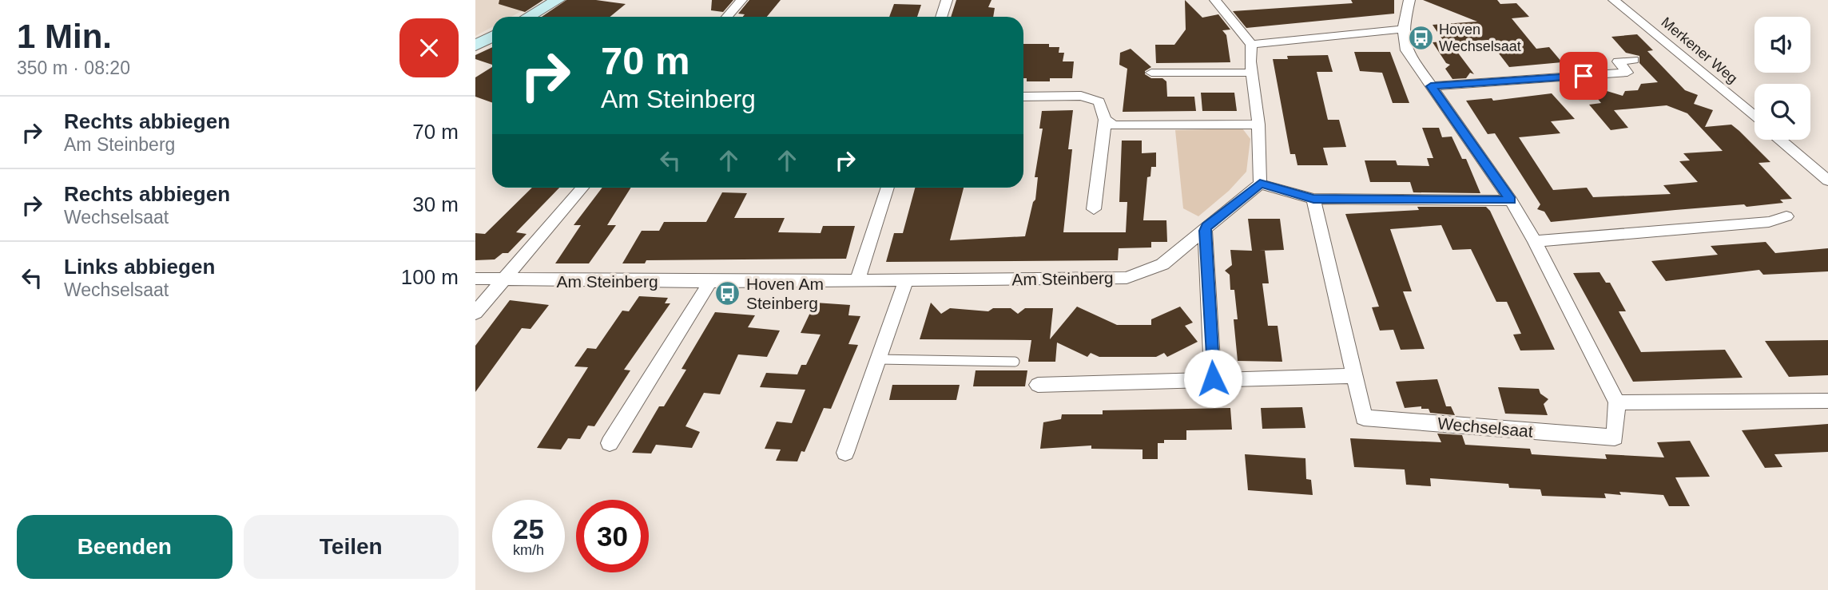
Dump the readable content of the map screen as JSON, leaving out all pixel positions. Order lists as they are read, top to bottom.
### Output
{
  "streets": {
    "street": ["Merkener Weg", "Am Steinberg", "Wechselsaat"]
  },
  "places": {
    "bus stop": ["Hoven Wechselsaat", "Hoven Am Steinberg"]
  },
  "page": {
    "heading": ["1 Min.", "350 m · 08:20"],
    "turn": ["70 m", "Am Steinberg"],
    "list": [
      {
        "name": "Rechts abbiegen",
        "note": "Am Steinberg",
        "value": "70 m"
      },
      {
        "name": "Rechts abbiegen",
        "note": "Wechselsaat",
        "value": "30 m"
      },
      {
        "name": "Links abbiegen",
        "note": "Wechselsaat",
        "value": "100 m"
      }
    ],
    "speed": "25 km/h",
    "limit": "30",
    "buttons": ["Beenden", "Teilen"]
  }
}
